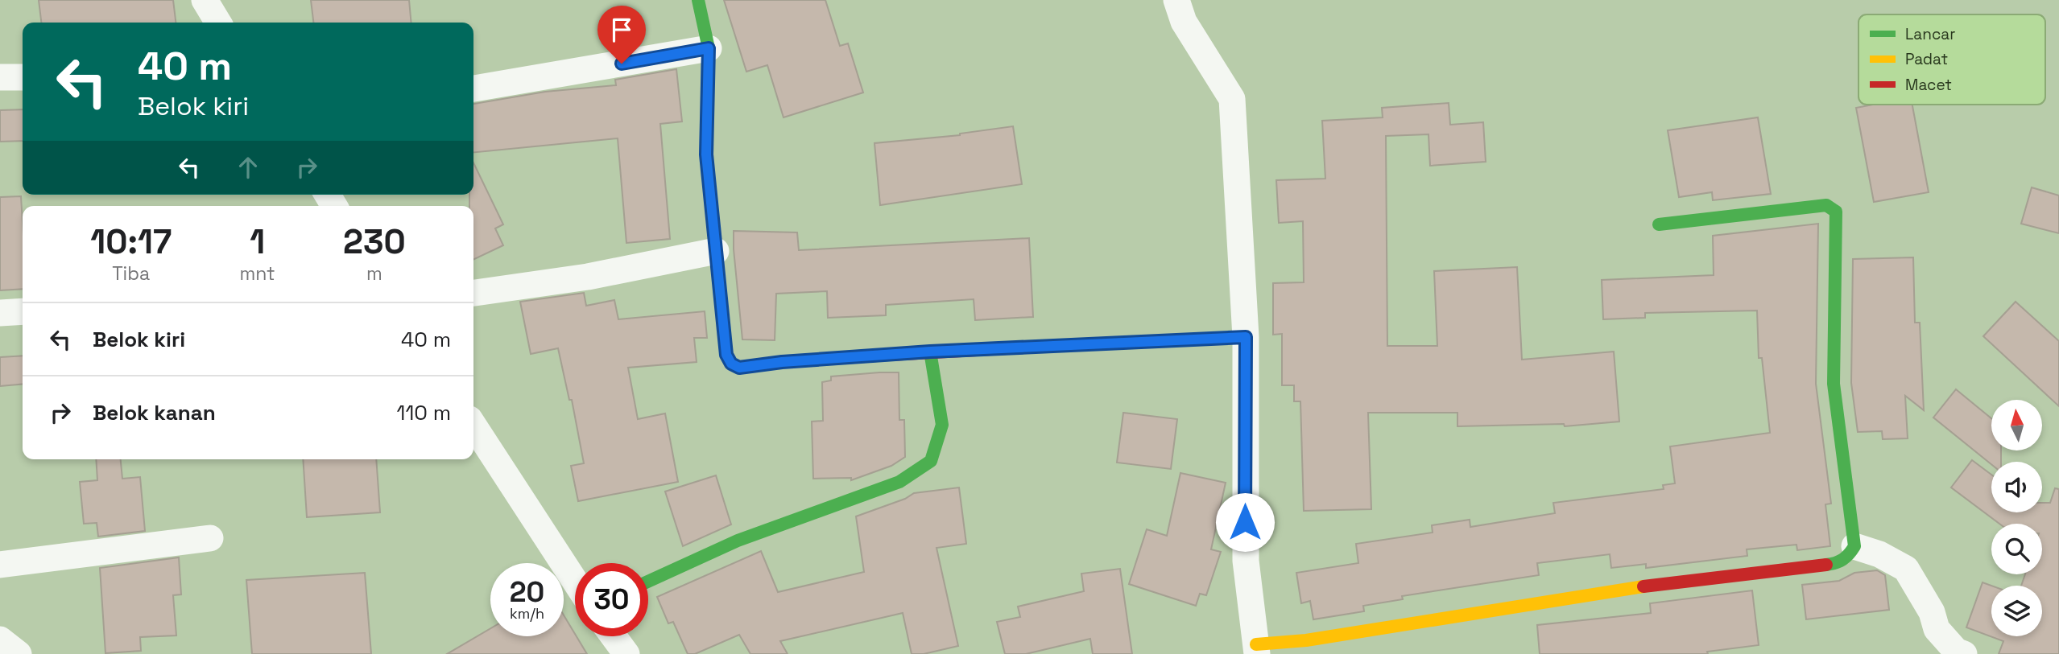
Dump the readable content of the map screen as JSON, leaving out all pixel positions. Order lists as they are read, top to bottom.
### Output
{
  "legend": ["Lancar", "Padat", "Macet"],
  "north": "top",
  "page": {
    "turn": ["40 m", "Belok kiri"],
    "eta": [
      "10:17",
      "Tiba",
      "1",
      "mnt",
      "230",
      "m"
    ],
    "list": [
      {
        "name": "Belok kiri",
        "value": "40 m"
      },
      {
        "name": "Belok kanan",
        "value": "110 m"
      }
    ],
    "speed": "20 km/h",
    "limit": "30"
  }
}
